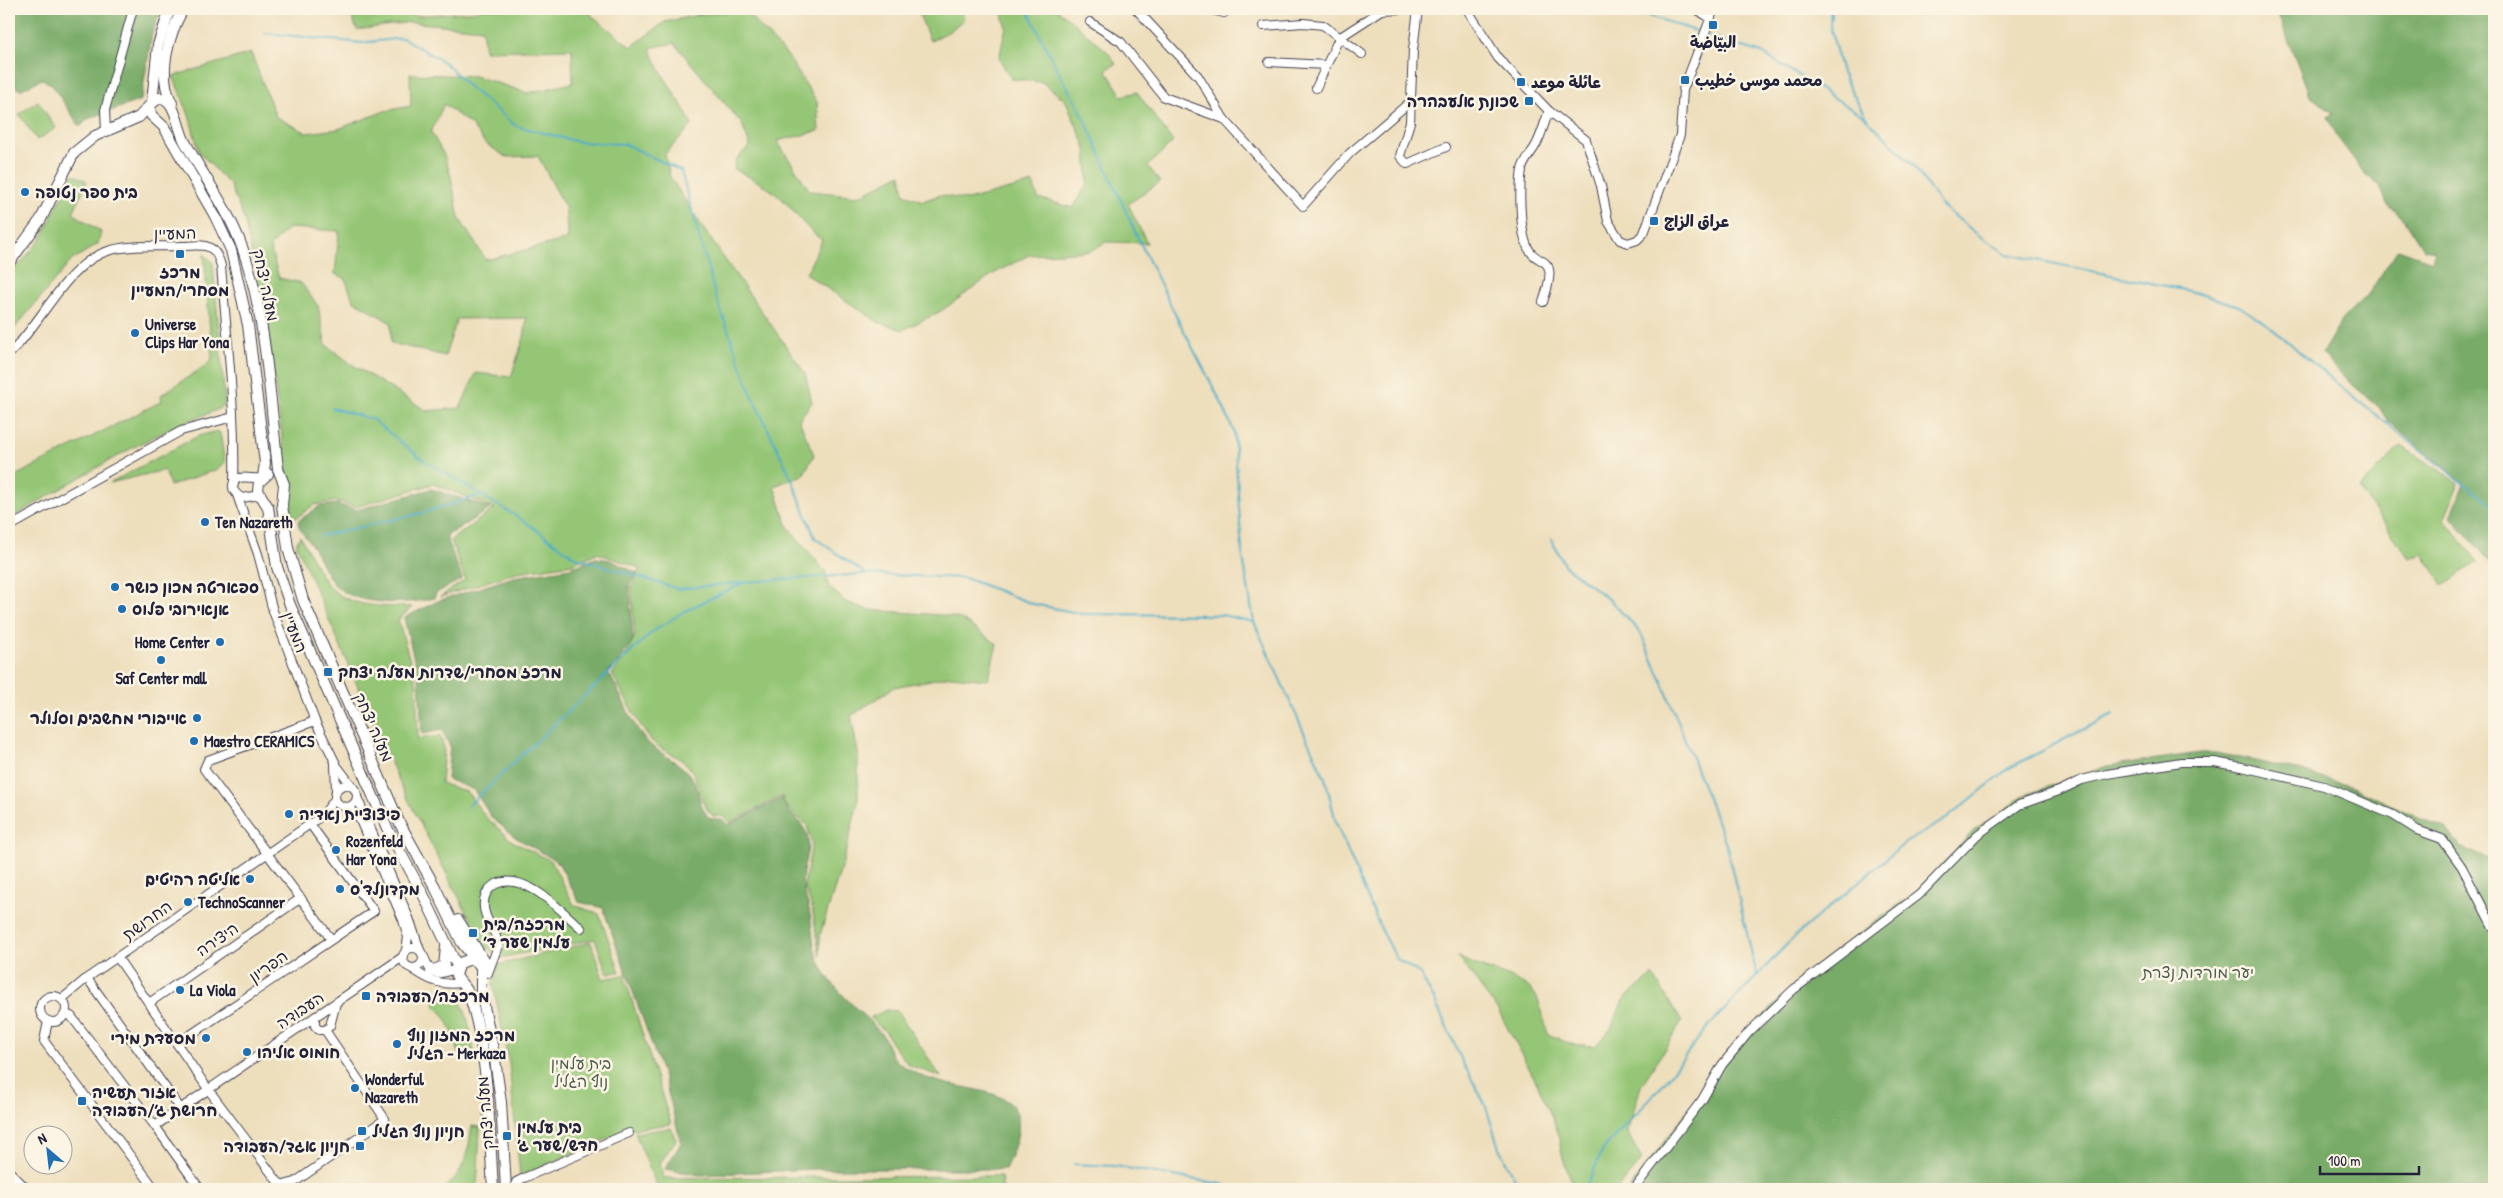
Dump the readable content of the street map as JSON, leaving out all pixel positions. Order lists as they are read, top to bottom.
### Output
{
  "streets": {
    "street": [
      "המעיין",
      "מעלה יצחק",
      "החרושת",
      "היצירה",
      "הפריון",
      "העבודה"
    ]
  },
  "crossings": [
    ["המעיין", "החרושת"],
    ["החרושת", "הפריון"]
  ],
  "parks": ["יער מורדות נצרת", "בית עלמין נוף הגליל"],
  "places": {
    "transit": [
      "البيّاضة",
      "محمد موسى خطيب",
      "عائلة موعد",
      "שכונת אלעבהרה",
      "عراق الزاج",
      "מרכז מסחרי/המעיין",
      "מרכז מסחרי/שדרות מעלה יצחק",
      "מרכזה/בית עלמין שער ד׳",
      "מרכזה/העבודה",
      "אזור תעשיה חרושת ג׳/העבודה",
      "חניון נוף הגליל",
      "בית עלמין חדש/שער ג׳",
      "חניון אגד/העבודה"
    ],
    "other": [
      "בית ספר נטופה",
      "Universe Clips Har Yona",
      "Ten Nazareth",
      "ספארטה מכון כושר",
      "אנאירובי פלוס",
      "Home Center",
      "Saf Center mall",
      "אייבורי מחשבים וסלולר",
      "Maestro CERAMICS",
      "פיצוציית נאדיה",
      "Rozenfeld Har Yona",
      "אליטה רהיטים",
      "מקדונלד'ס",
      "TechnoScanner",
      "La Viola",
      "מסעדת מירי",
      "מרכז המזון נוף הגליל - Merkaza",
      "חומוס אליהו",
      "Wonderful Nazareth"
    ]
  },
  "scale_bar": "100 m",
  "north": "top left"
}
